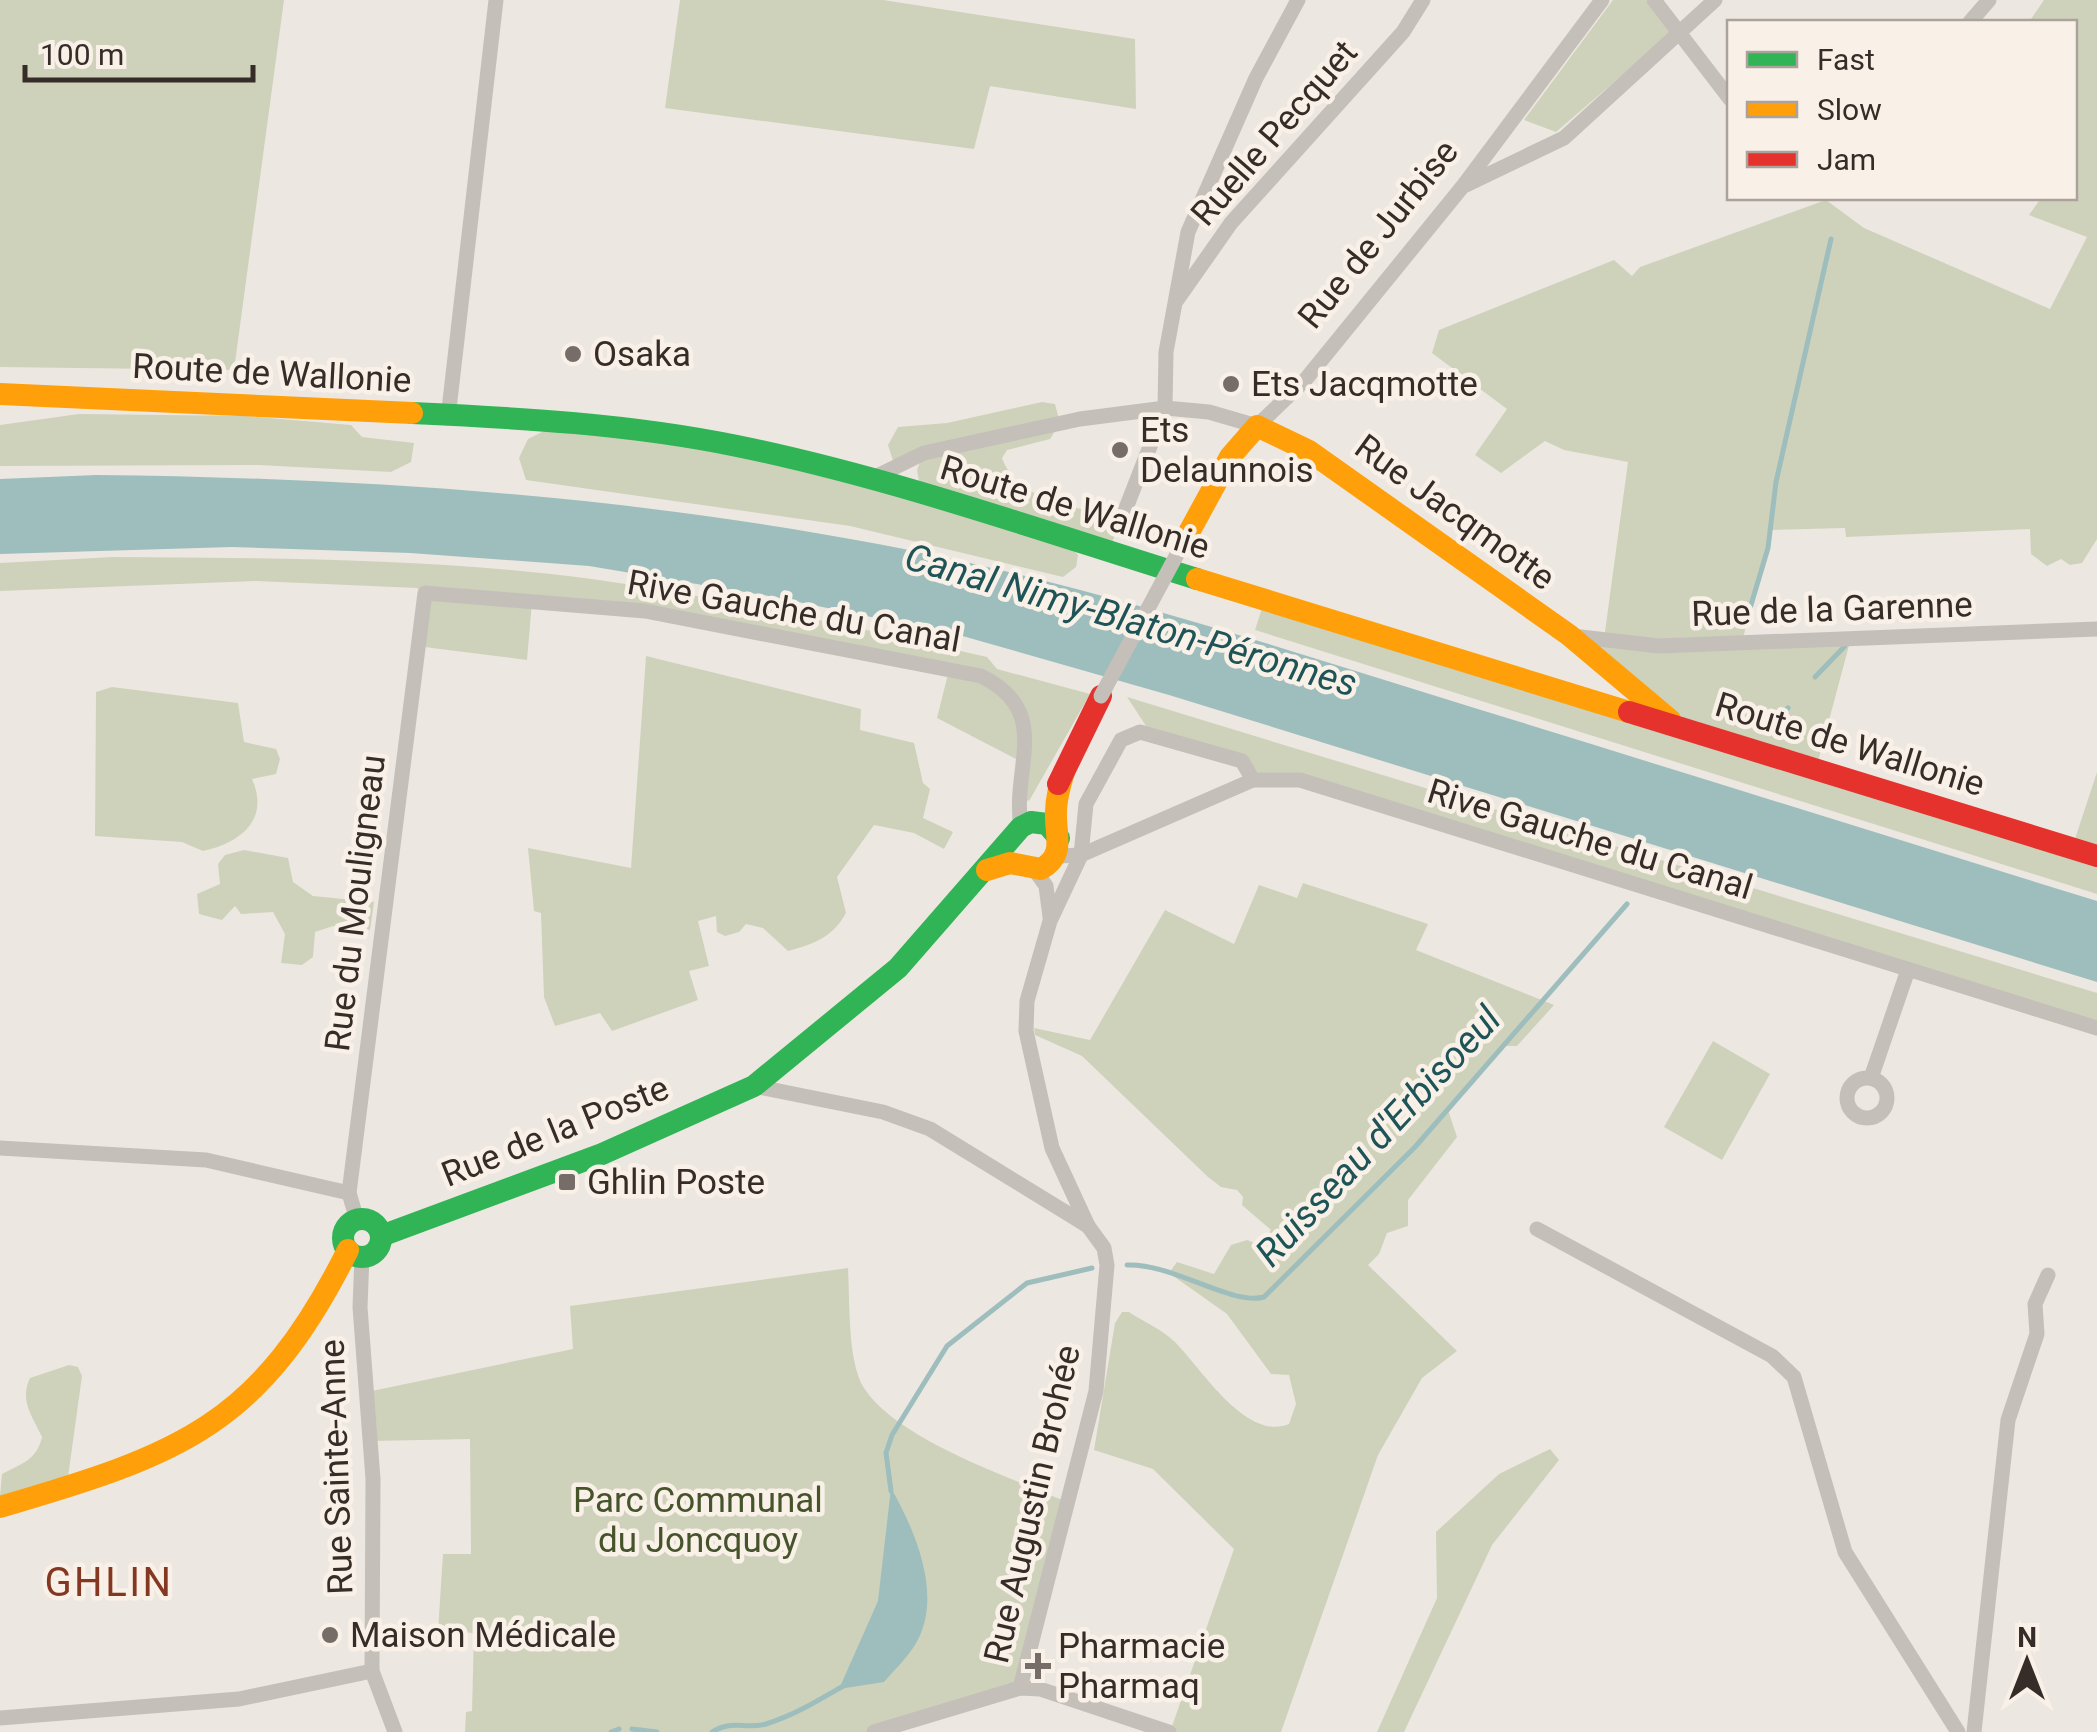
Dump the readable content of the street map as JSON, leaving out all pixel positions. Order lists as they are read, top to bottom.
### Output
{
  "streets": {
    "street": [
      "Ruelle Pecquet",
      "Rue de Jurbise",
      "Route de Wallonie",
      "Rue Jacqmotte",
      "Rue de la Garenne",
      "Rive Gauche du Canal",
      "Rue du Mouligneau",
      "Rue de la Poste",
      "Rue Sainte-Anne",
      "Rue Augustin Brohée"
    ]
  },
  "crossings": [
    ["Rue de Jurbise", "Rue Jacqmotte"],
    ["Rue de Jurbise", "Rive Gauche du Canal"],
    ["Rue de Jurbise", "Rue Augustin Brohée"],
    ["Route de Wallonie", "Rue Jacqmotte"],
    ["Rue Jacqmotte", "Rue de la Garenne"],
    ["Rive Gauche du Canal", "Rue du Mouligneau"],
    ["Rive Gauche du Canal", "Rue Augustin Brohée"],
    ["Rue du Mouligneau", "Rue de la Poste"],
    ["Rue du Mouligneau", "Rue Sainte-Anne"],
    ["Rue de la Poste", "Rue Sainte-Anne"]
  ],
  "districts": ["GHLIN"],
  "water": ["Canal Nimy-Blaton-Péronnes", "Ruisseau d'Erbisoeul"],
  "parks": ["Parc Communal du Joncquoy"],
  "places": {
    "other": [
      "Osaka",
      "Ets Jacqmotte",
      "Ets Delaunnois",
      "Maison Médicale"
    ],
    "transit": ["Ghlin Poste"],
    "health": ["Pharmacie Pharmaq"]
  },
  "legend": ["Fast", "Slow", "Jam"],
  "scale_bar": "100 m",
  "north": "top"
}
